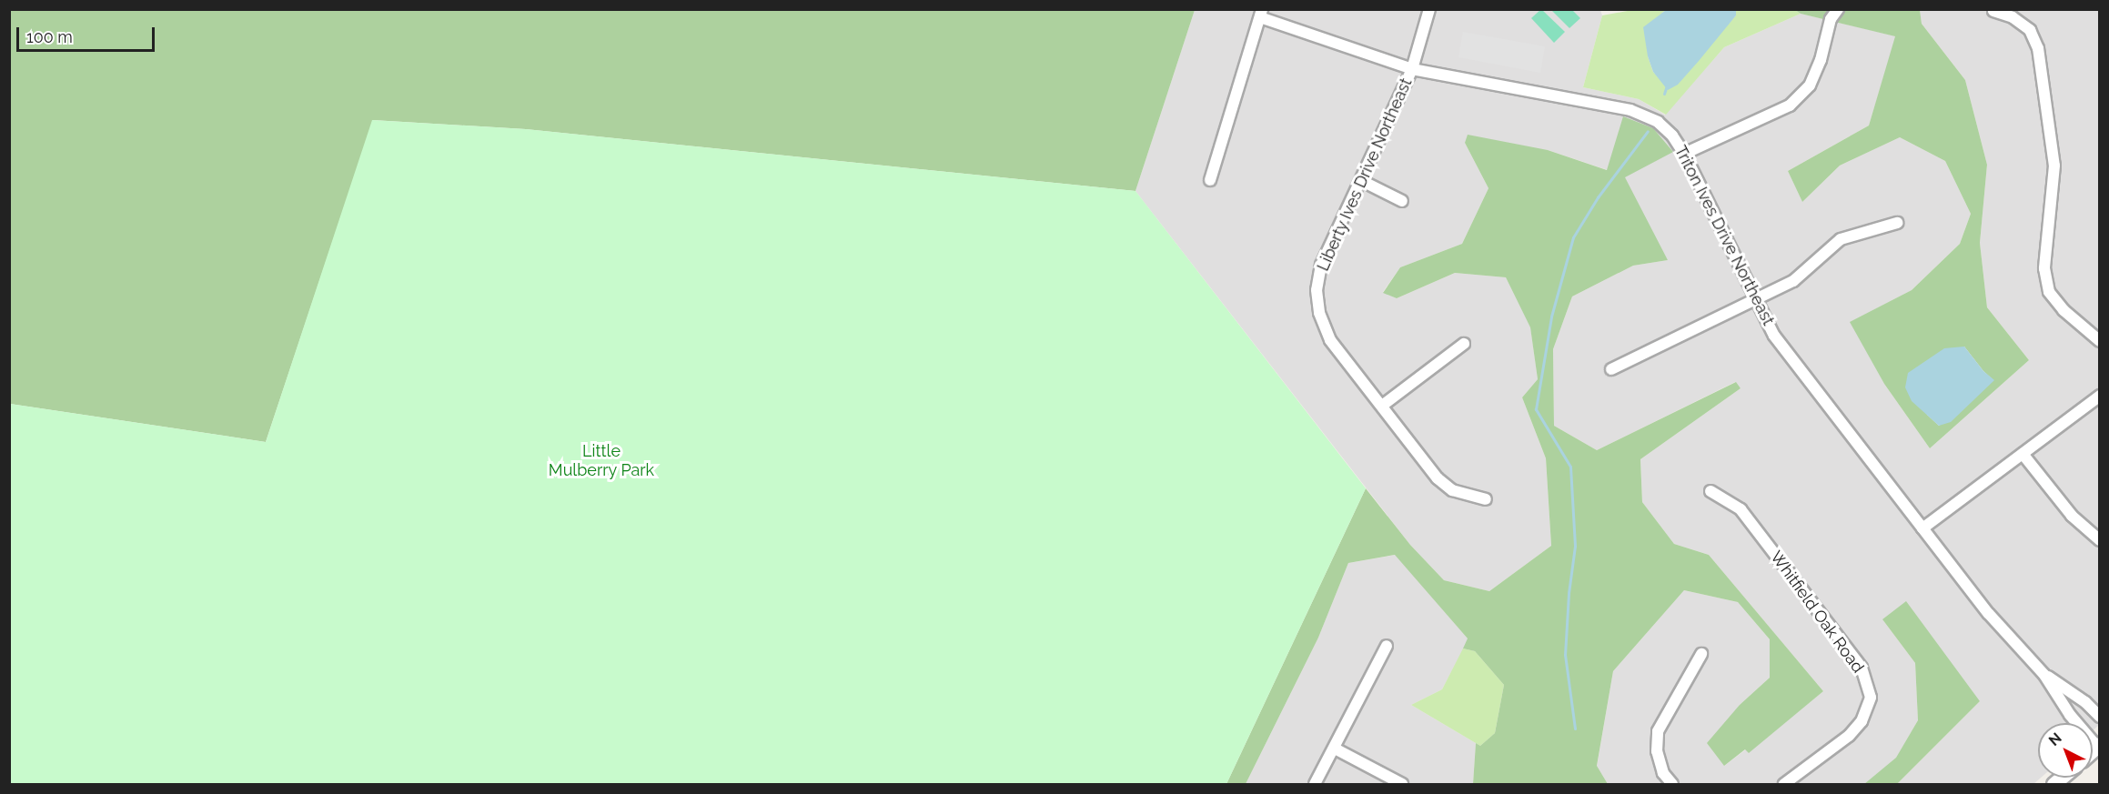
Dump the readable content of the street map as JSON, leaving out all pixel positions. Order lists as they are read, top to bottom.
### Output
{
  "streets": {
    "street": ["Liberty Ives Drive Northeast", "Triton Ives Drive Northeast", "Whitfield Oak Road"]
  },
  "crossings": [
    ["Liberty Ives Drive Northeast", "Triton Ives Drive Northeast"]
  ],
  "parks": ["Little Mulberry Park"],
  "scale_bar": "100 m",
  "north": "top left"
}
